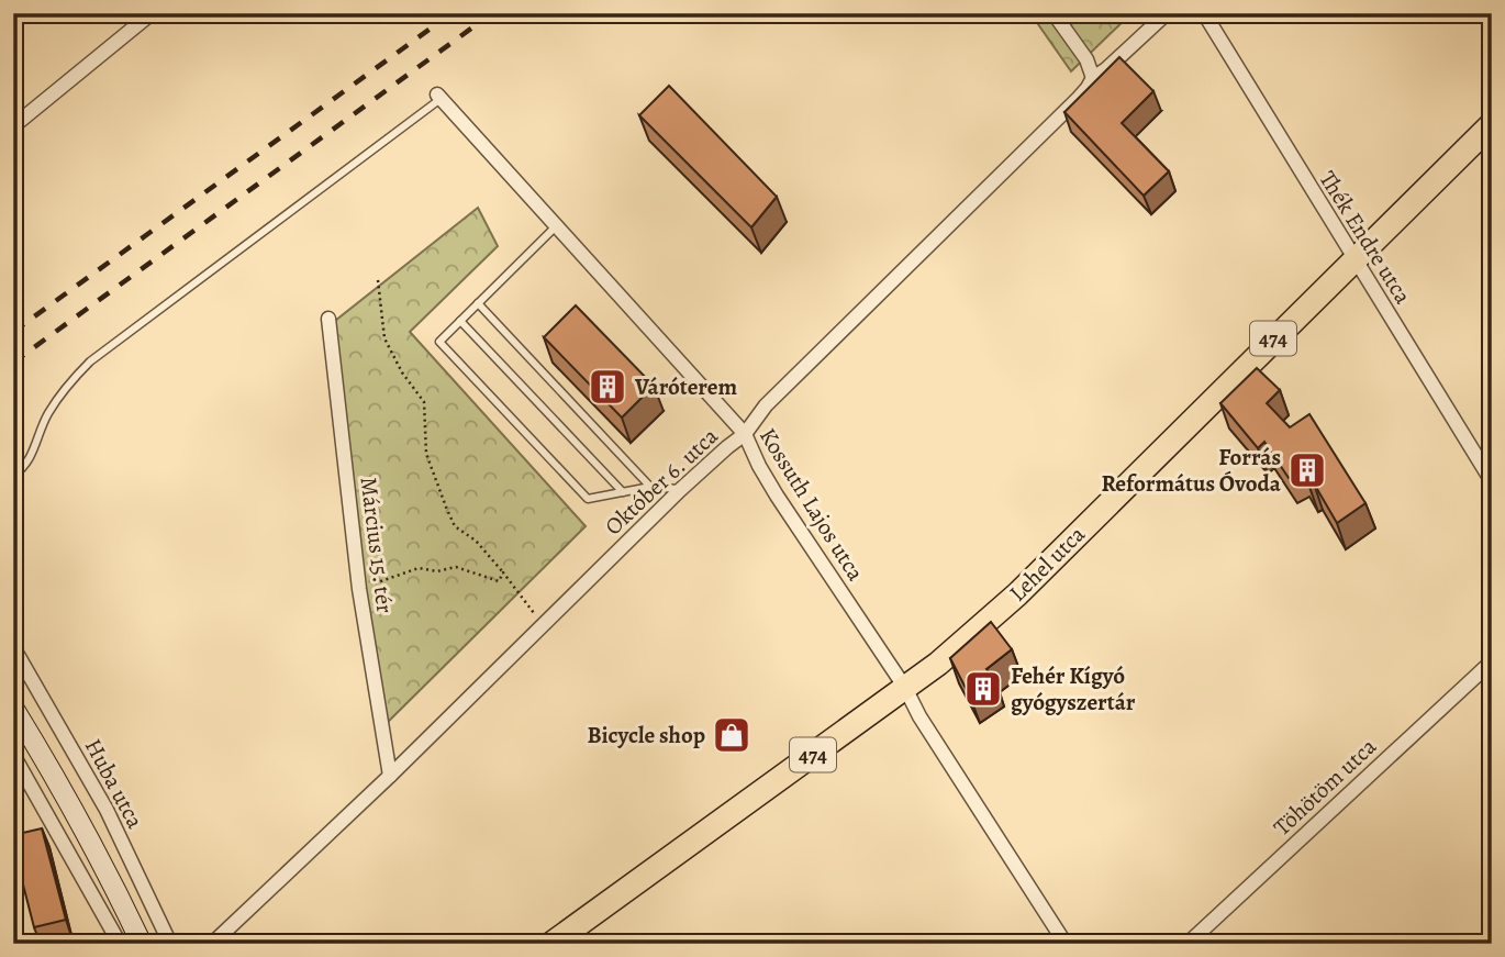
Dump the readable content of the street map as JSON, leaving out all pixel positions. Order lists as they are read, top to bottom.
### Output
{
  "streets": {
    "main road": ["474", "Lehel utca"],
    "street": [
      "Thék Endre utca",
      "Október 6. utca",
      "Kossuth Lajos utca",
      "Március 15. tér",
      "Huba utca",
      "Töhötöm utca"
    ]
  },
  "crossings": [
    ["Thék Endre utca", "Lehel utca"],
    ["Október 6. utca", "Kossuth Lajos utca"],
    ["Október 6. utca", "Március 15. tér"],
    ["Kossuth Lajos utca", "Lehel utca"]
  ],
  "places": {
    "building": ["Váróterem", "Forrás Református Óvoda", "Fehér Kígyó gyógyszertár"],
    "shop": ["Bicycle shop"]
  }
}
